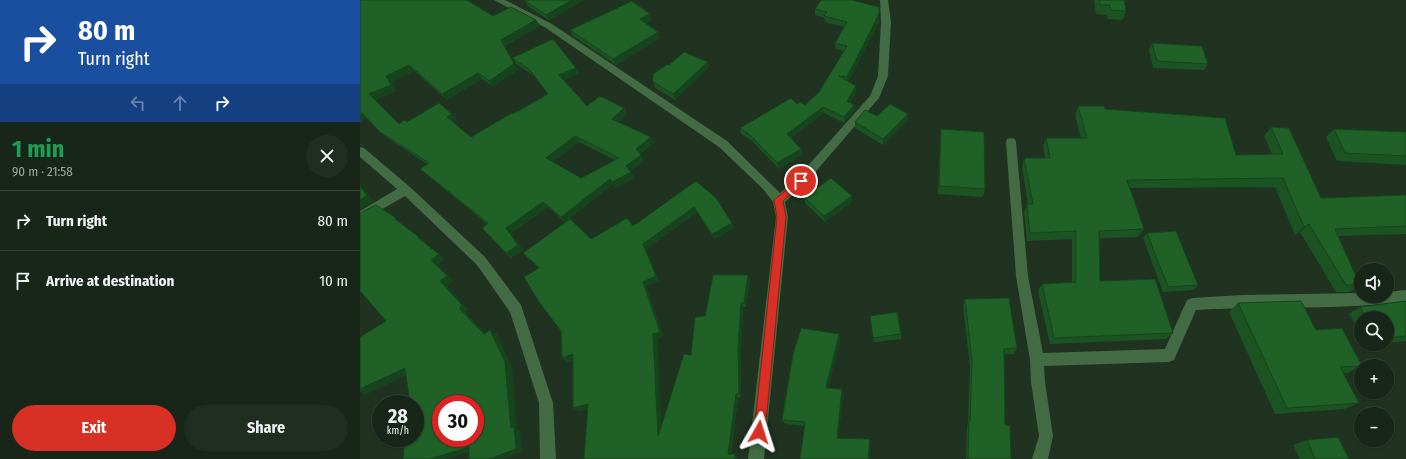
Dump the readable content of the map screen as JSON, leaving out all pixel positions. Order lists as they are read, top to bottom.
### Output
{
  "page": {
    "turn": ["80 m", "Turn right"],
    "heading": ["1 min", "90 m · 21:58"],
    "list": [
      {
        "name": "Turn right",
        "value": "80 m"
      },
      {
        "name": "Arrive at destination",
        "value": "10 m"
      }
    ],
    "map_buttons": ["+", "−"],
    "speed": "28 km/h",
    "limit": "30",
    "buttons": ["Exit", "Share"]
  }
}
